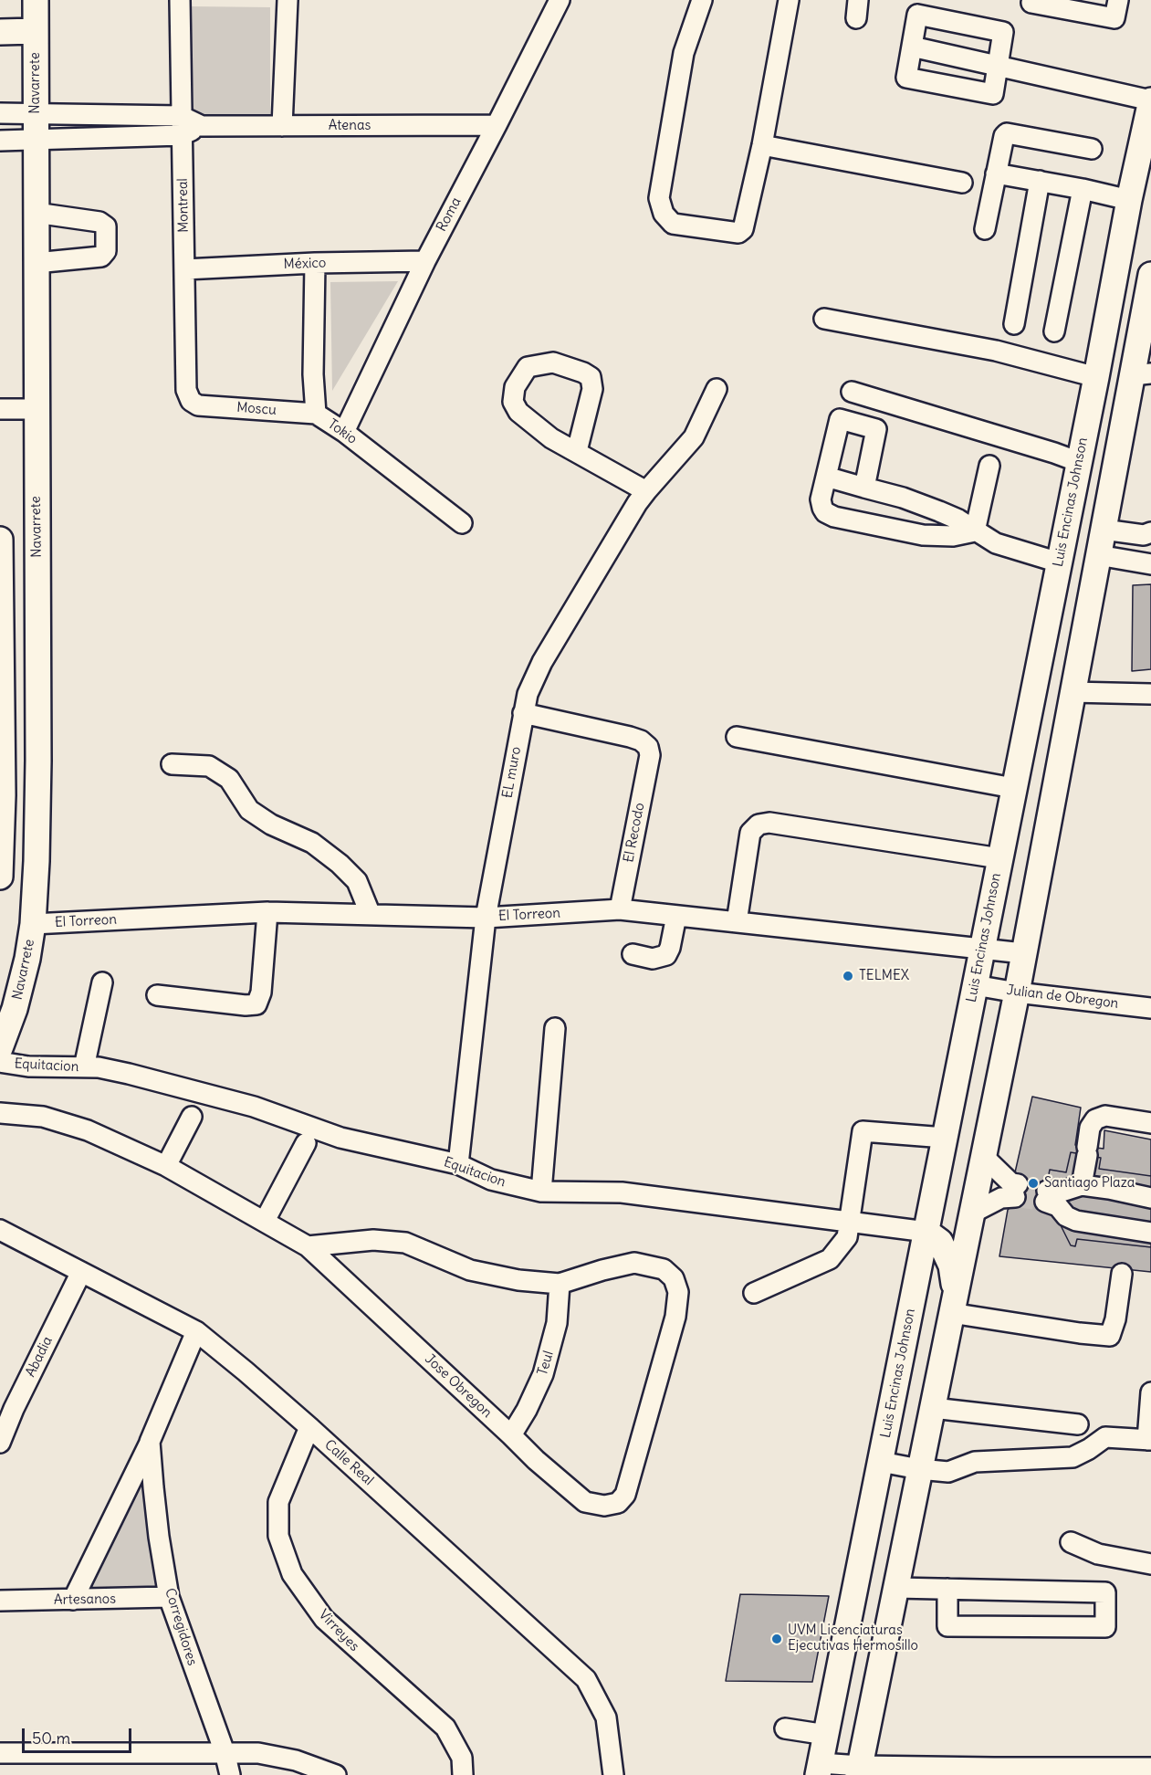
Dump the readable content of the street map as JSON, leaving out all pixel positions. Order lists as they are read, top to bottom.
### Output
{
  "streets": {
    "main road": ["Navarrete", "Luis Encinas Johnson"],
    "street": [
      "Atenas",
      "Montreal",
      "Roma",
      "México",
      "Moscu",
      "Tokio",
      "EL muro",
      "El Recodo",
      "El Torreon",
      "Julian de Obregon",
      "Equitacion",
      "Abadia",
      "Teul",
      "Jose Obregon",
      "Calle Real",
      "Artesanos",
      "Corregidores",
      "Virreyes"
    ]
  },
  "crossings": [
    ["Navarrete", "Atenas"],
    ["Navarrete", "El Torreon"],
    ["Atenas", "Montreal"],
    ["Atenas", "Roma"],
    ["Montreal", "México"],
    ["Montreal", "Moscu"],
    ["Roma", "México"],
    ["Roma", "Tokio"],
    ["México", "Tokio"],
    ["Moscu", "Tokio"],
    ["Luis Encinas Johnson", "El Torreon"],
    ["Luis Encinas Johnson", "Julian de Obregon"],
    ["Luis Encinas Johnson", "Equitacion"],
    ["EL muro", "El Recodo"],
    ["EL muro", "El Torreon"],
    ["EL muro", "Equitacion"],
    ["El Recodo", "El Torreon"],
    ["Abadia", "Calle Real"],
    ["Teul", "Jose Obregon"],
    ["Calle Real", "Corregidores"],
    ["Calle Real", "Virreyes"],
    ["Artesanos", "Corregidores"]
  ],
  "places": ["TELMEX", "Santiago Plaza", "UVM Licenciaturas Ejecutivas Hermosillo"],
  "scale_bar": "50 m"
}
